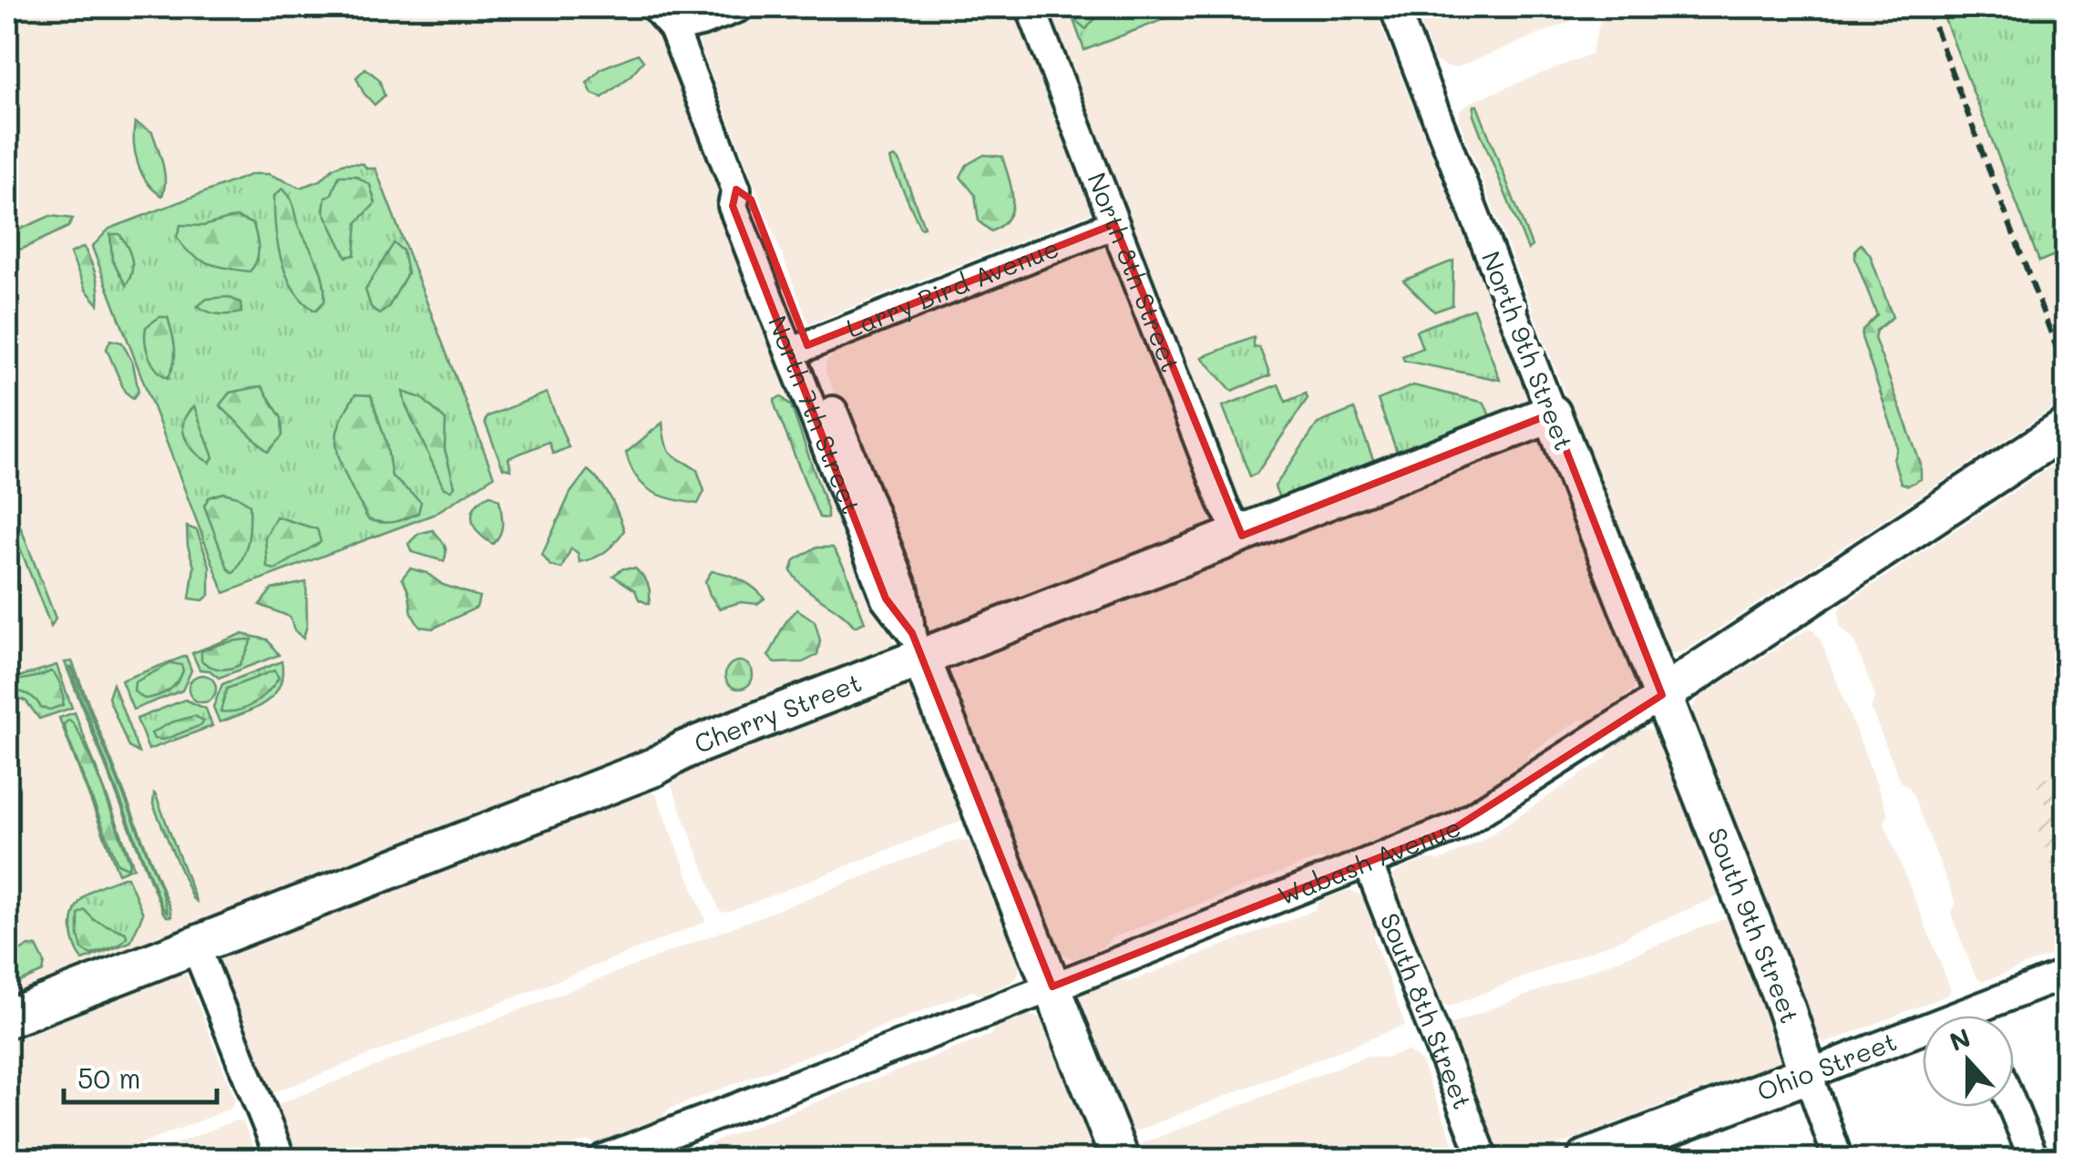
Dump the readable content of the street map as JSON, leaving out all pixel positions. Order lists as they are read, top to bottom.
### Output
{
  "streets": {
    "main road": [
      "North 9th Street",
      "North 7th Street",
      "Cherry Street",
      "Wabash Avenue",
      "South 9th Street",
      "Ohio Street"
    ],
    "street": ["North 8th Street", "Larry Bird Avenue", "South 8th Street"]
  },
  "crossings": [
    ["North 8th Street", "Larry Bird Avenue"],
    ["North 8th Street", "Cherry Street"],
    ["Larry Bird Avenue", "North 7th Street"],
    ["North 9th Street", "Cherry Street"],
    ["North 9th Street", "Wabash Avenue"],
    ["North 9th Street", "South 9th Street"],
    ["North 7th Street", "Cherry Street"],
    ["North 7th Street", "Wabash Avenue"],
    ["Wabash Avenue", "South 9th Street"],
    ["Wabash Avenue", "South 8th Street"],
    ["South 9th Street", "Ohio Street"]
  ],
  "scale_bar": "50 m",
  "north": "top"
}
